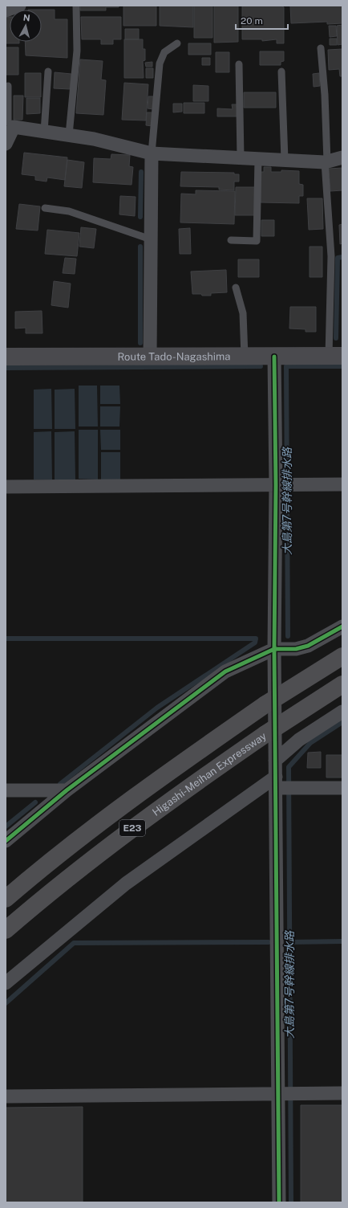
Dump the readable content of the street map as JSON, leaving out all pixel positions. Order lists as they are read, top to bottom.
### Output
{
  "streets": {
    "highway": ["Higashi-Meihan Expressway", "E23"],
    "main road": ["Route Tado-Nagashima"]
  },
  "water": ["大島第7号幹線排水路"],
  "scale_bar": "20 m",
  "north": "top"
}
